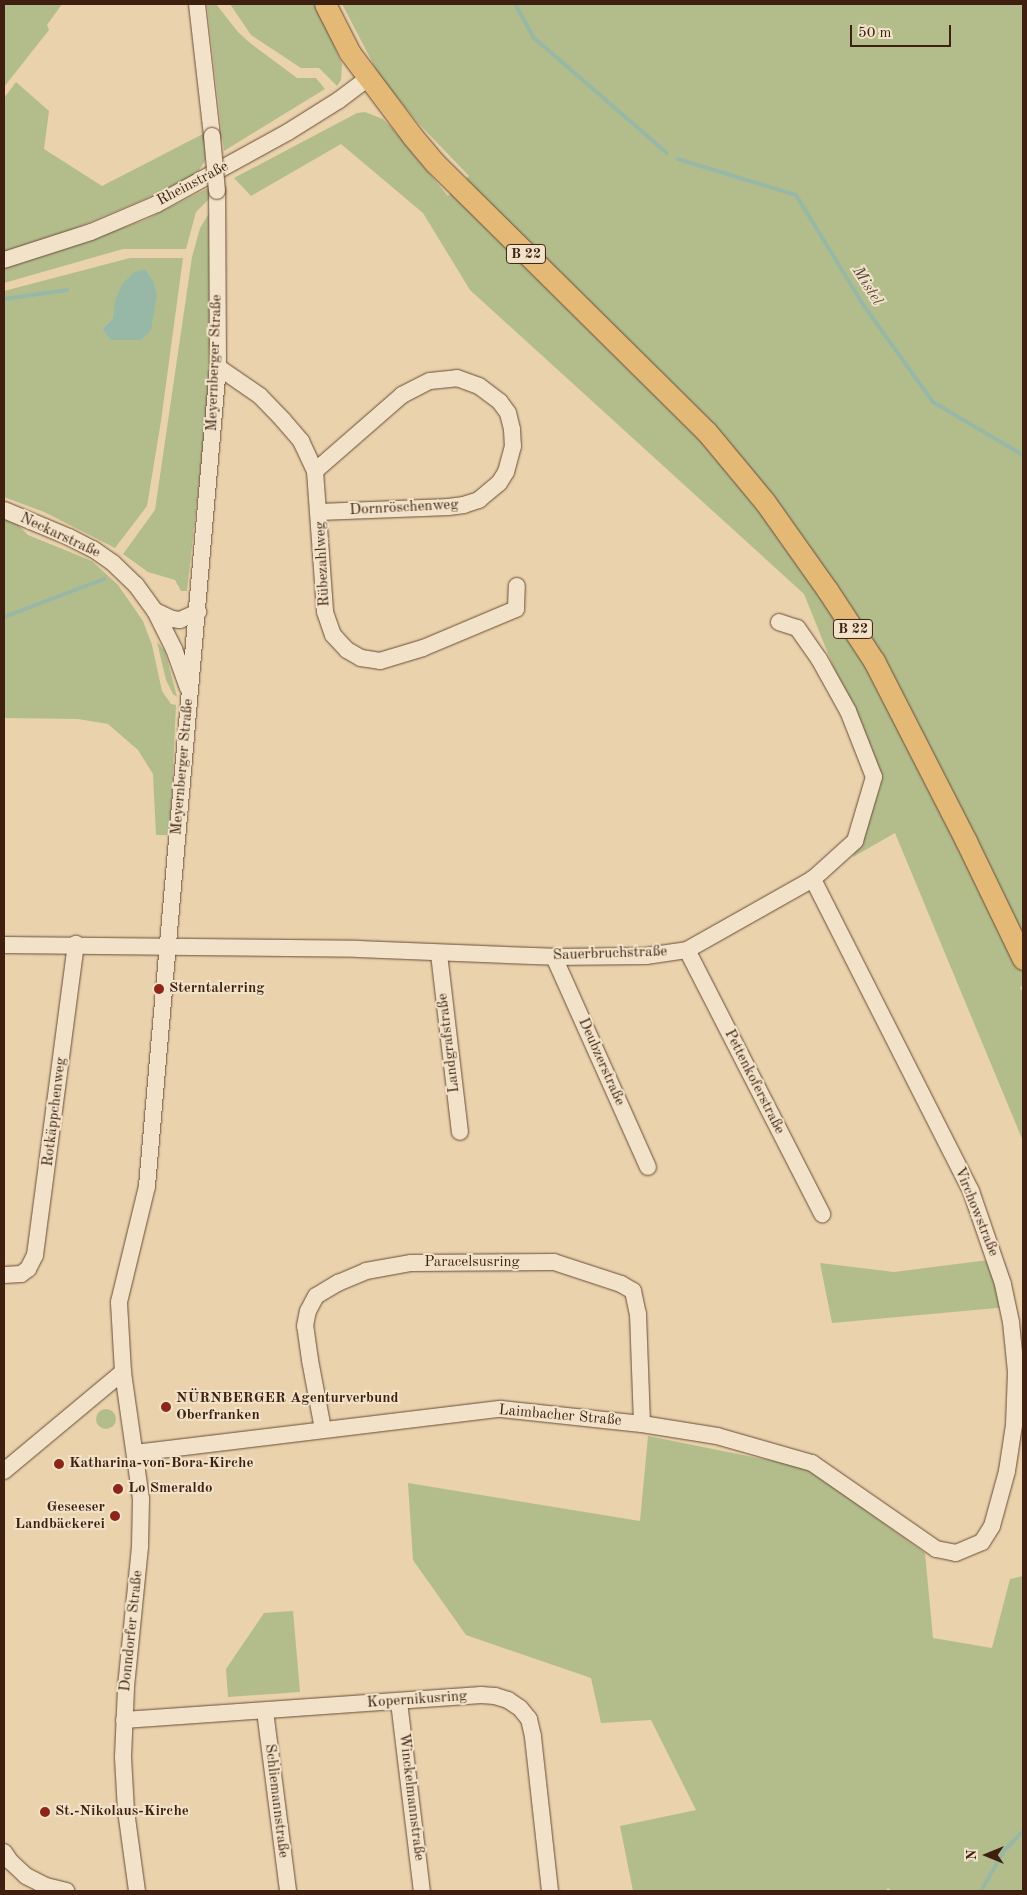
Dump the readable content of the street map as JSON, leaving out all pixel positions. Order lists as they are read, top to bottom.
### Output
{
  "streets": {
    "main road": ["B 22"],
    "street": [
      "Rheinstraße",
      "Meyernberger Straße",
      "Dornröschenweg",
      "Neckarstraße",
      "Rübezahlweg",
      "Sauerbruchstraße",
      "Landgrafstraße",
      "Deubzerstraße",
      "Pettenkoferstraße",
      "Rotkäppchenweg",
      "Virchowstraße",
      "Paracelsusring",
      "Laimbacher Straße",
      "Donndorfer Straße",
      "Kopernikusring",
      "Winckelmannstraße",
      "Schliemannstraße"
    ]
  },
  "crossings": [
    ["Rheinstraße", "B 22"],
    ["Meyernberger Straße", "Neckarstraße"],
    ["Meyernberger Straße", "Rübezahlweg"],
    ["Meyernberger Straße", "Sauerbruchstraße"],
    ["Meyernberger Straße", "Donndorfer Straße"],
    ["Dornröschenweg", "Rübezahlweg"],
    ["Sauerbruchstraße", "Landgrafstraße"],
    ["Sauerbruchstraße", "Deubzerstraße"],
    ["Sauerbruchstraße", "Pettenkoferstraße"],
    ["Sauerbruchstraße", "Virchowstraße"],
    ["Virchowstraße", "Laimbacher Straße"],
    ["Paracelsusring", "Laimbacher Straße"],
    ["Laimbacher Straße", "Donndorfer Straße"],
    ["Donndorfer Straße", "Kopernikusring"],
    ["Kopernikusring", "Winckelmannstraße"],
    ["Kopernikusring", "Schliemannstraße"]
  ],
  "water": ["Mistel"],
  "places": [
    "Sterntalerring",
    "NÜRNBERGER Agenturverbund Oberfranken",
    "Katharina-von-Bora-Kirche",
    "Lo Smeraldo",
    "Geseeser Landbäckerei",
    "St.-Nikolaus-Kirche"
  ],
  "scale_bar": "50 m",
  "north": "left"
}
